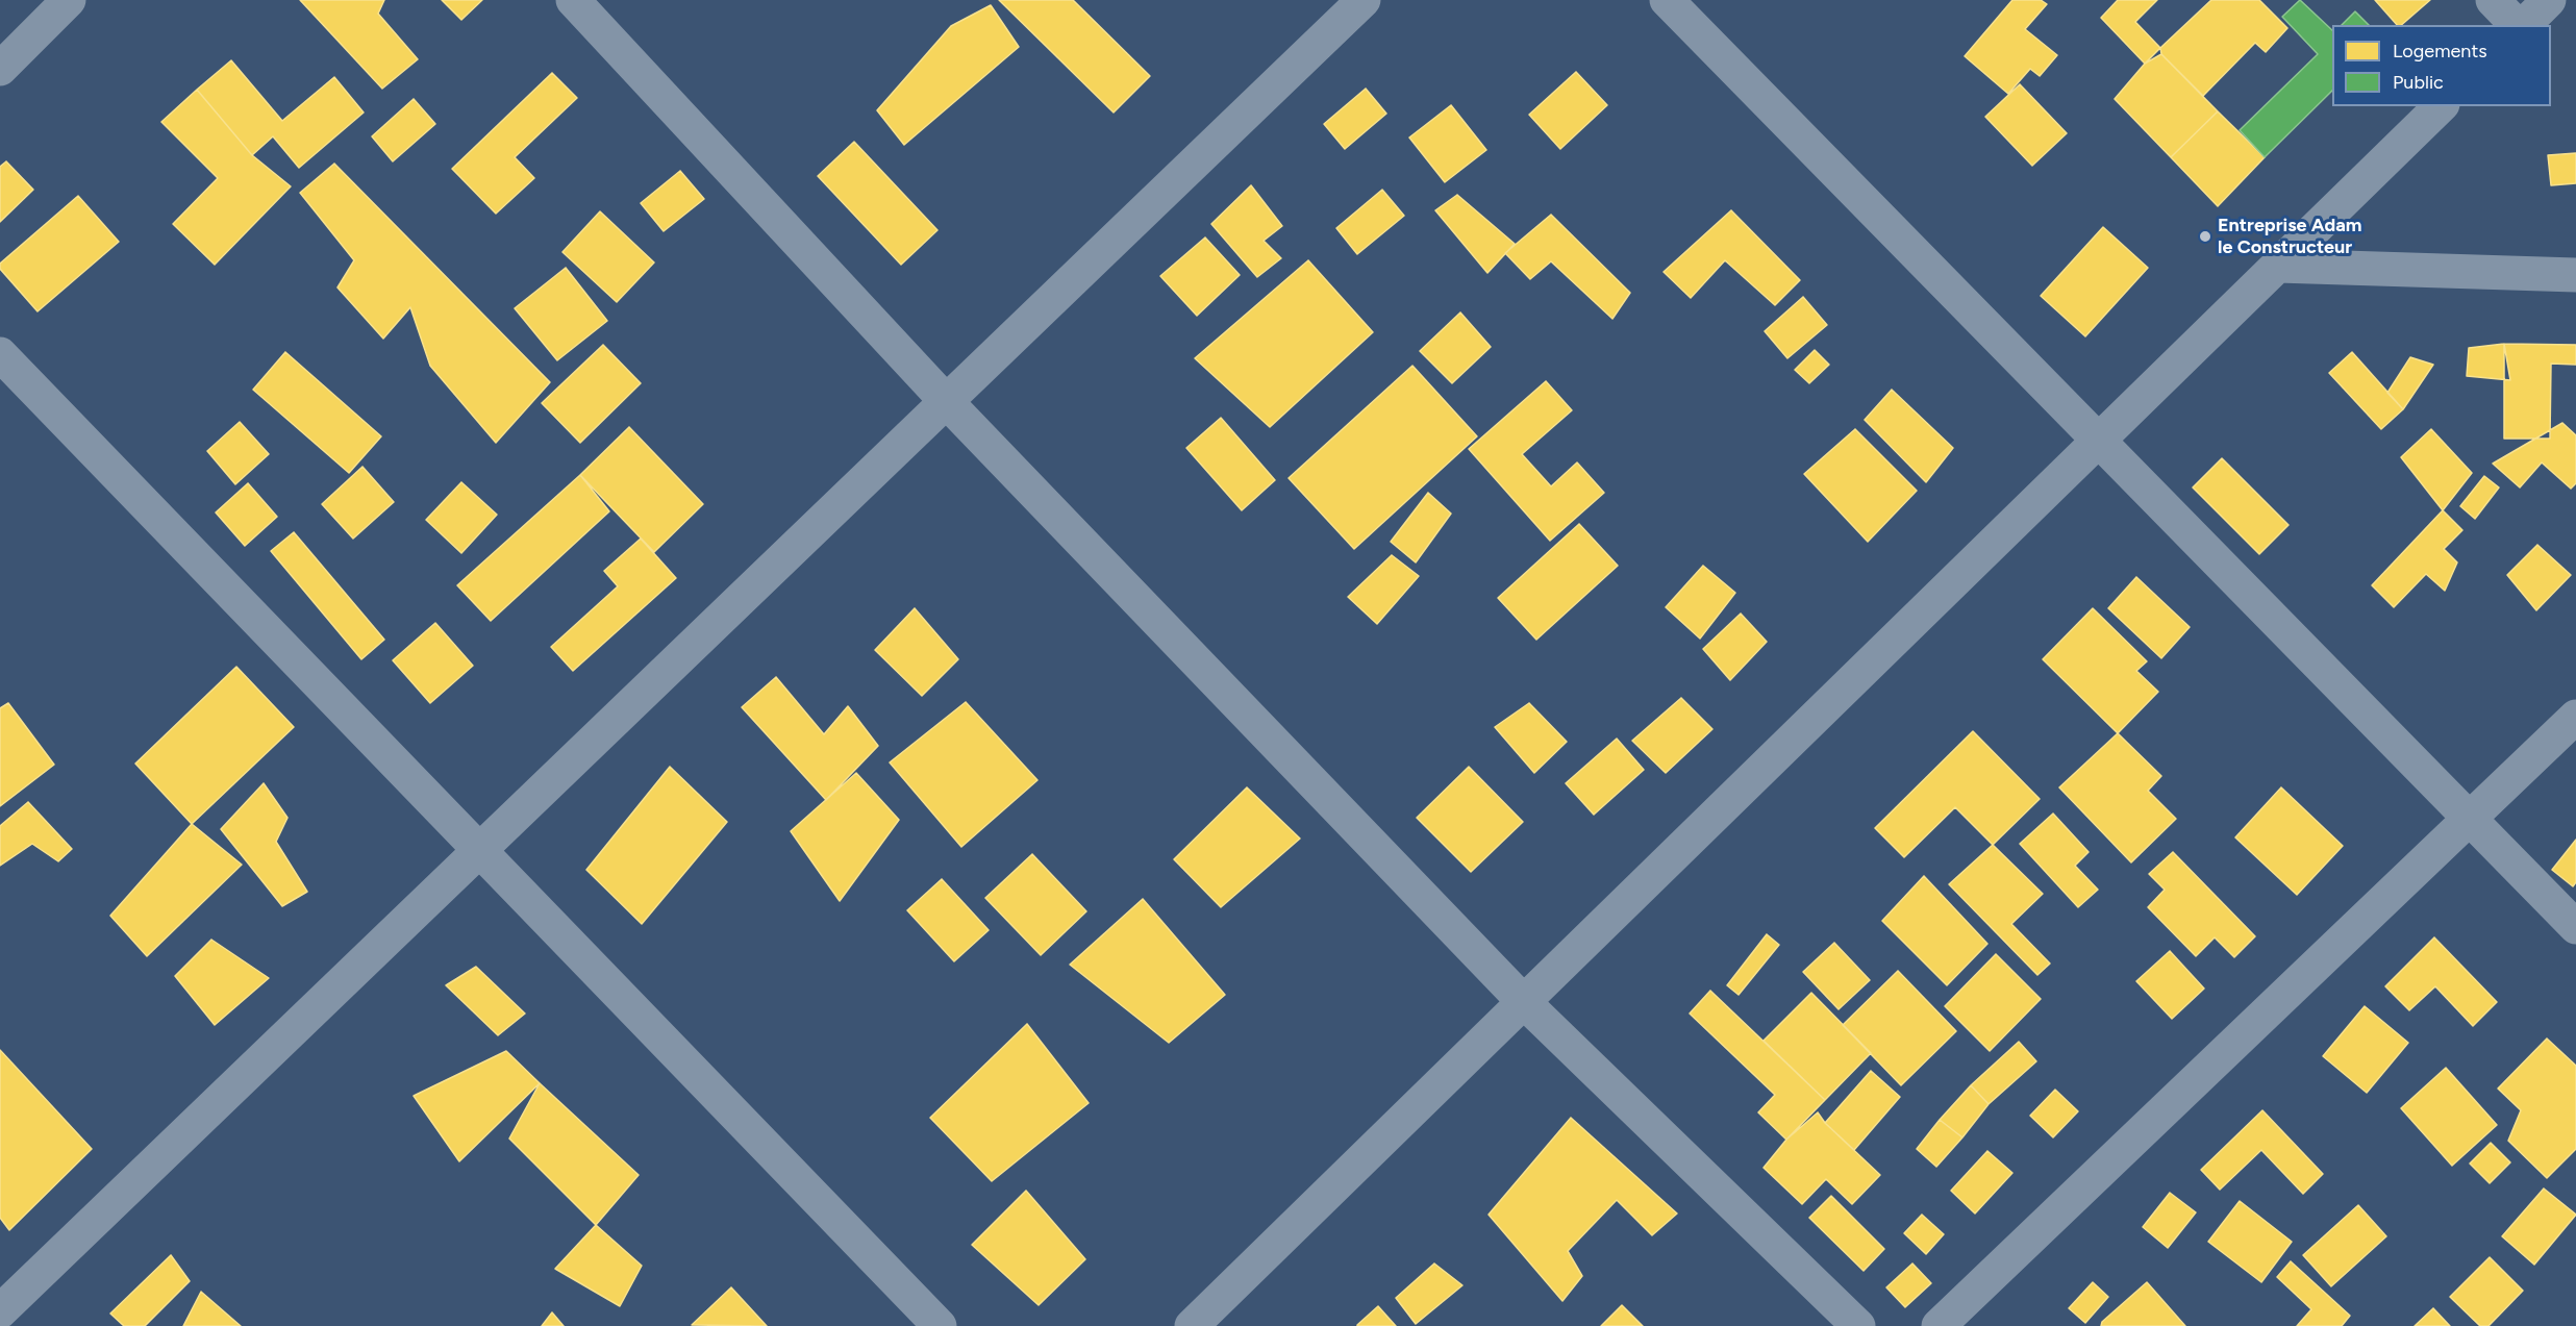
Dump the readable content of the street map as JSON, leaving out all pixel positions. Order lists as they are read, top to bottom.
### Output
{
  "places": ["Entreprise Adam le Constructeur"],
  "legend": ["Logements", "Public"]
}
